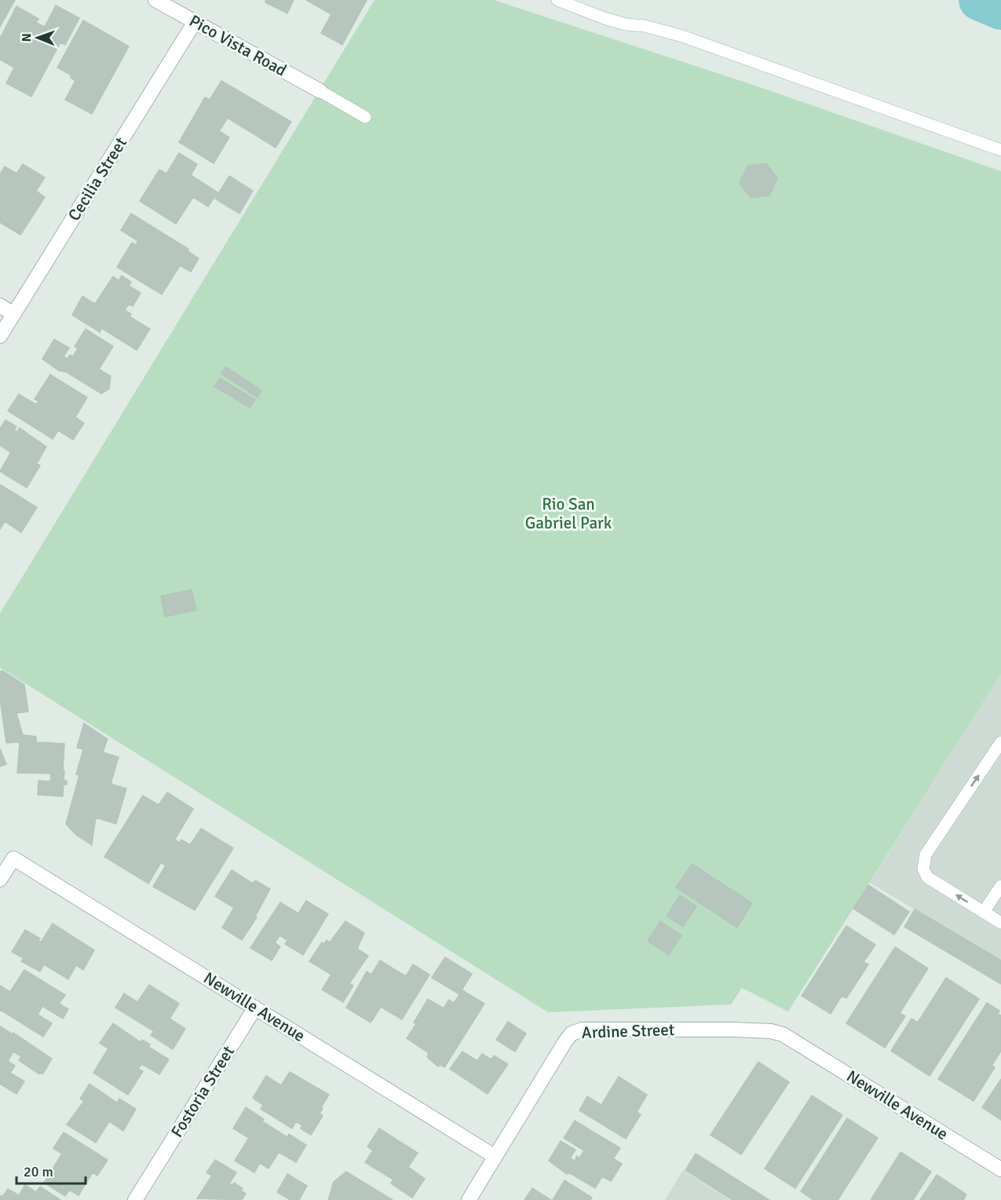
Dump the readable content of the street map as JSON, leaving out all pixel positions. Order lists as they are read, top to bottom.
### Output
{
  "streets": {
    "street": [
      "Pico Vista Road",
      "Cecilia Street",
      "Newville Avenue",
      "Ardine Street",
      "Fostoria Street"
    ]
  },
  "crossings": [
    ["Pico Vista Road", "Cecilia Street"],
    ["Newville Avenue", "Ardine Street"],
    ["Newville Avenue", "Fostoria Street"]
  ],
  "parks": ["Rio San Gabriel Park"],
  "scale_bar": "20 m",
  "north": "left"
}
